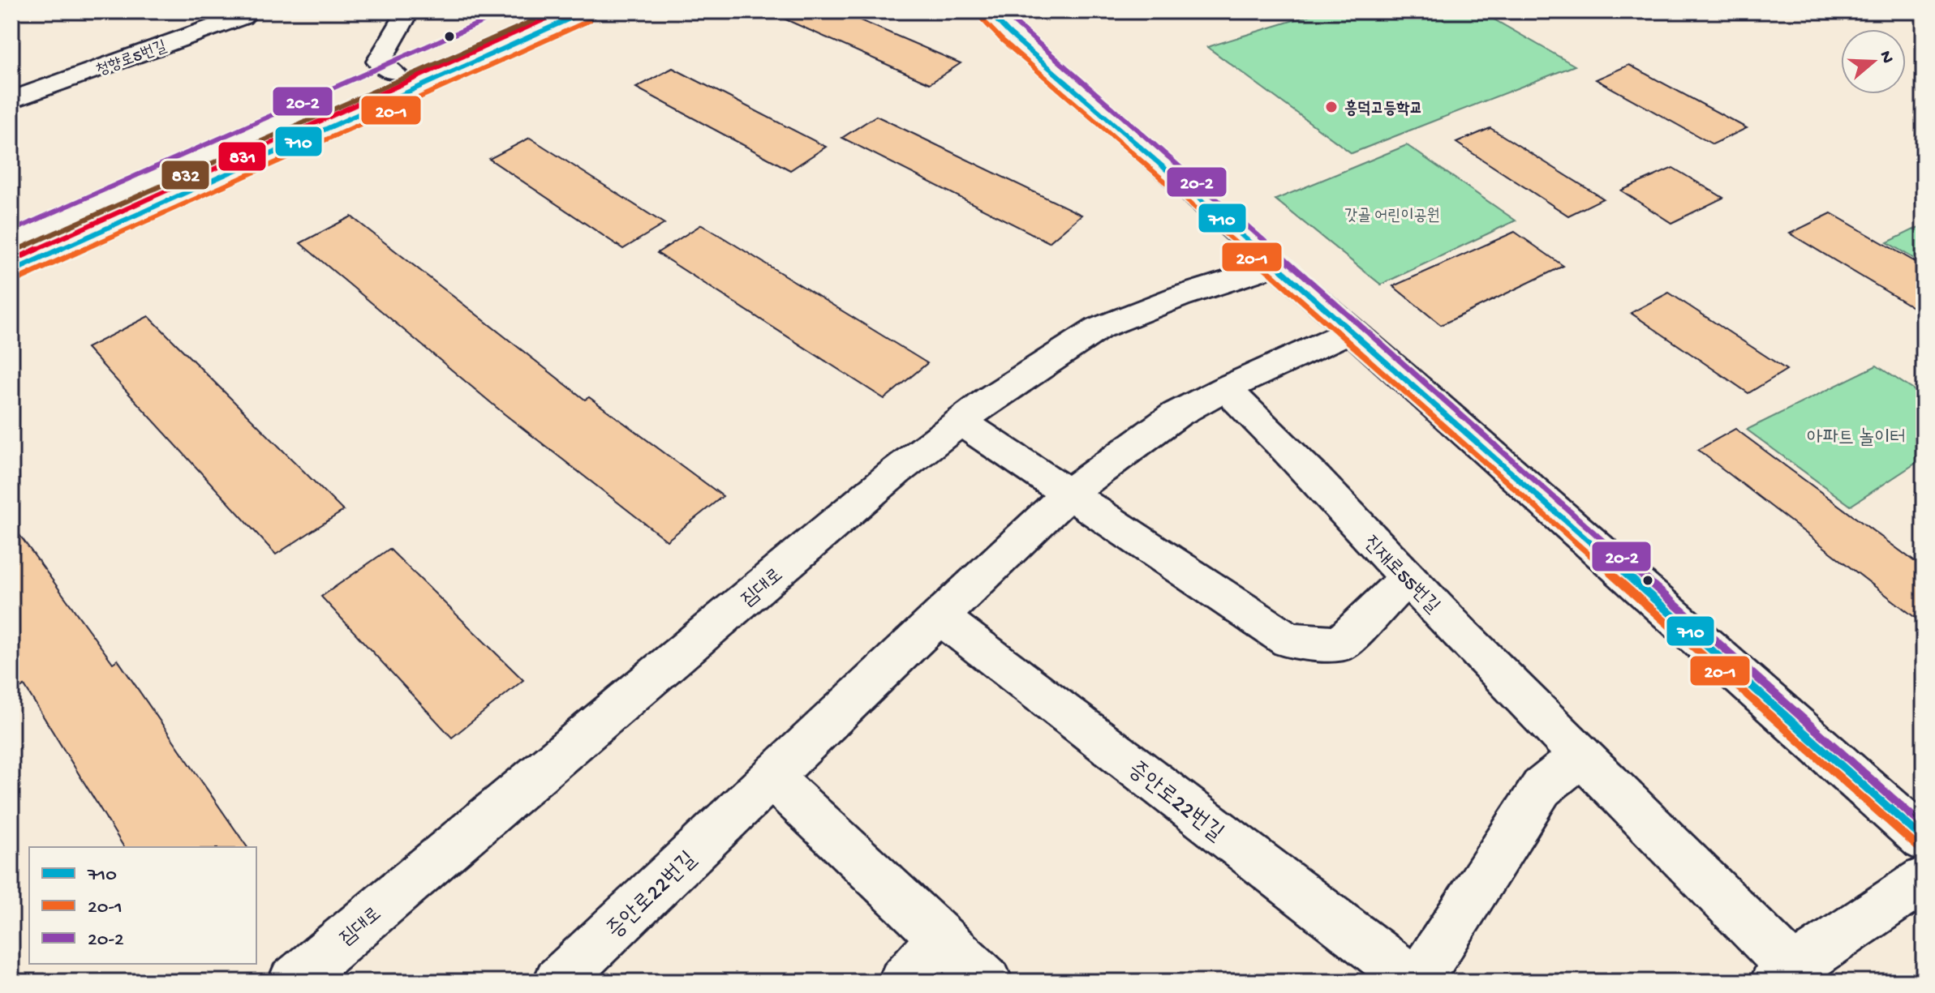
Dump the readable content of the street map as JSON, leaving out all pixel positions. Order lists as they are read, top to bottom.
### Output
{
  "streets": {
    "street": [
      "청향로5번길",
      "진재로55번길",
      "짐대로",
      "증안로22번길"
    ]
  },
  "crossings": [
    ["진재로55번길", "증안로22번길"]
  ],
  "parks": ["갓골 어린이공원", "아파트 놀이터"],
  "places": ["흥덕고등학교"],
  "lines": [
    "transit line 710",
    "transit line 20-2",
    "transit line 831",
    "transit line 20-1",
    "transit line 832"
  ],
  "legend": ["710", "20-1", "20-2"],
  "north": "right"
}
